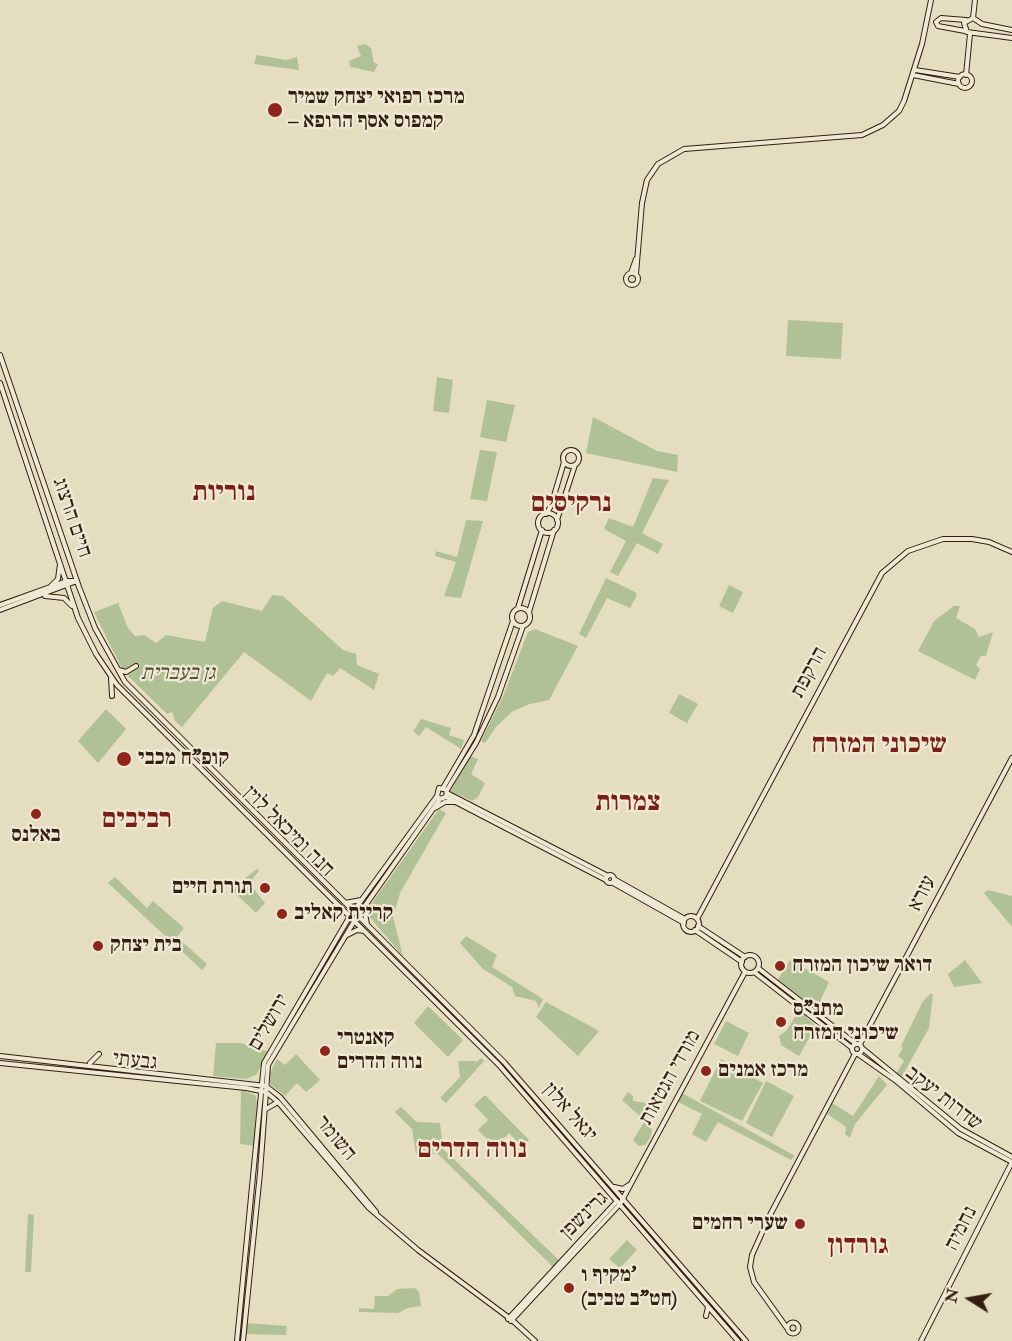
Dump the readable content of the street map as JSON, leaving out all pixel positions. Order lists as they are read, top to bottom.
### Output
{
  "streets": {
    "street": [
      "חיים הרצוג",
      "הרקפת",
      "חנה ומיכאל לוין",
      "עזרא",
      "ירושלים",
      "גבעתי",
      "מורדי הגטאות",
      "שדרות יעקב",
      "יגאל אלון",
      "השומר",
      "גרינשפן",
      "נחמיה"
    ]
  },
  "crossings": [
    ["חיים הרצוג", "חנה ומיכאל לוין"],
    ["חנה ומיכאל לוין", "ירושלים"],
    ["חנה ומיכאל לוין", "יגאל אלון"],
    ["עזרא", "שדרות יעקב"],
    ["ירושלים", "גבעתי"],
    ["ירושלים", "יגאל אלון"],
    ["ירושלים", "השומר"],
    ["גבעתי", "השומר"],
    ["מורדי הגטאות", "יגאל אלון"],
    ["מורדי הגטאות", "גרינשפן"],
    ["שדרות יעקב", "נחמיה"],
    ["יגאל אלון", "גרינשפן"],
    ["השומר", "גרינשפן"]
  ],
  "districts": [
    "נוריות",
    "נרקיסים",
    "שיכוני המזרח",
    "צמרות",
    "רביבים",
    "נווה הדרים",
    "גורדון"
  ],
  "parks": ["גן בעברית"],
  "places": [
    "מרכז רפואי יצחק שמיר – קמפוס אסף הרופא",
    "קופ\"ח מכבי",
    "באלנס",
    "תורת חיים",
    "קריית קאליב",
    "בית יצחק",
    "דואר שיכון המזרח",
    "מתנ\"ס שיכוני המזרח",
    "קאנטרי נווה הדרים",
    "מרכז אמנים",
    "שערי רחמים",
    "מקיף ו' (חט\"ב טביב)"
  ],
  "north": "left"
}
